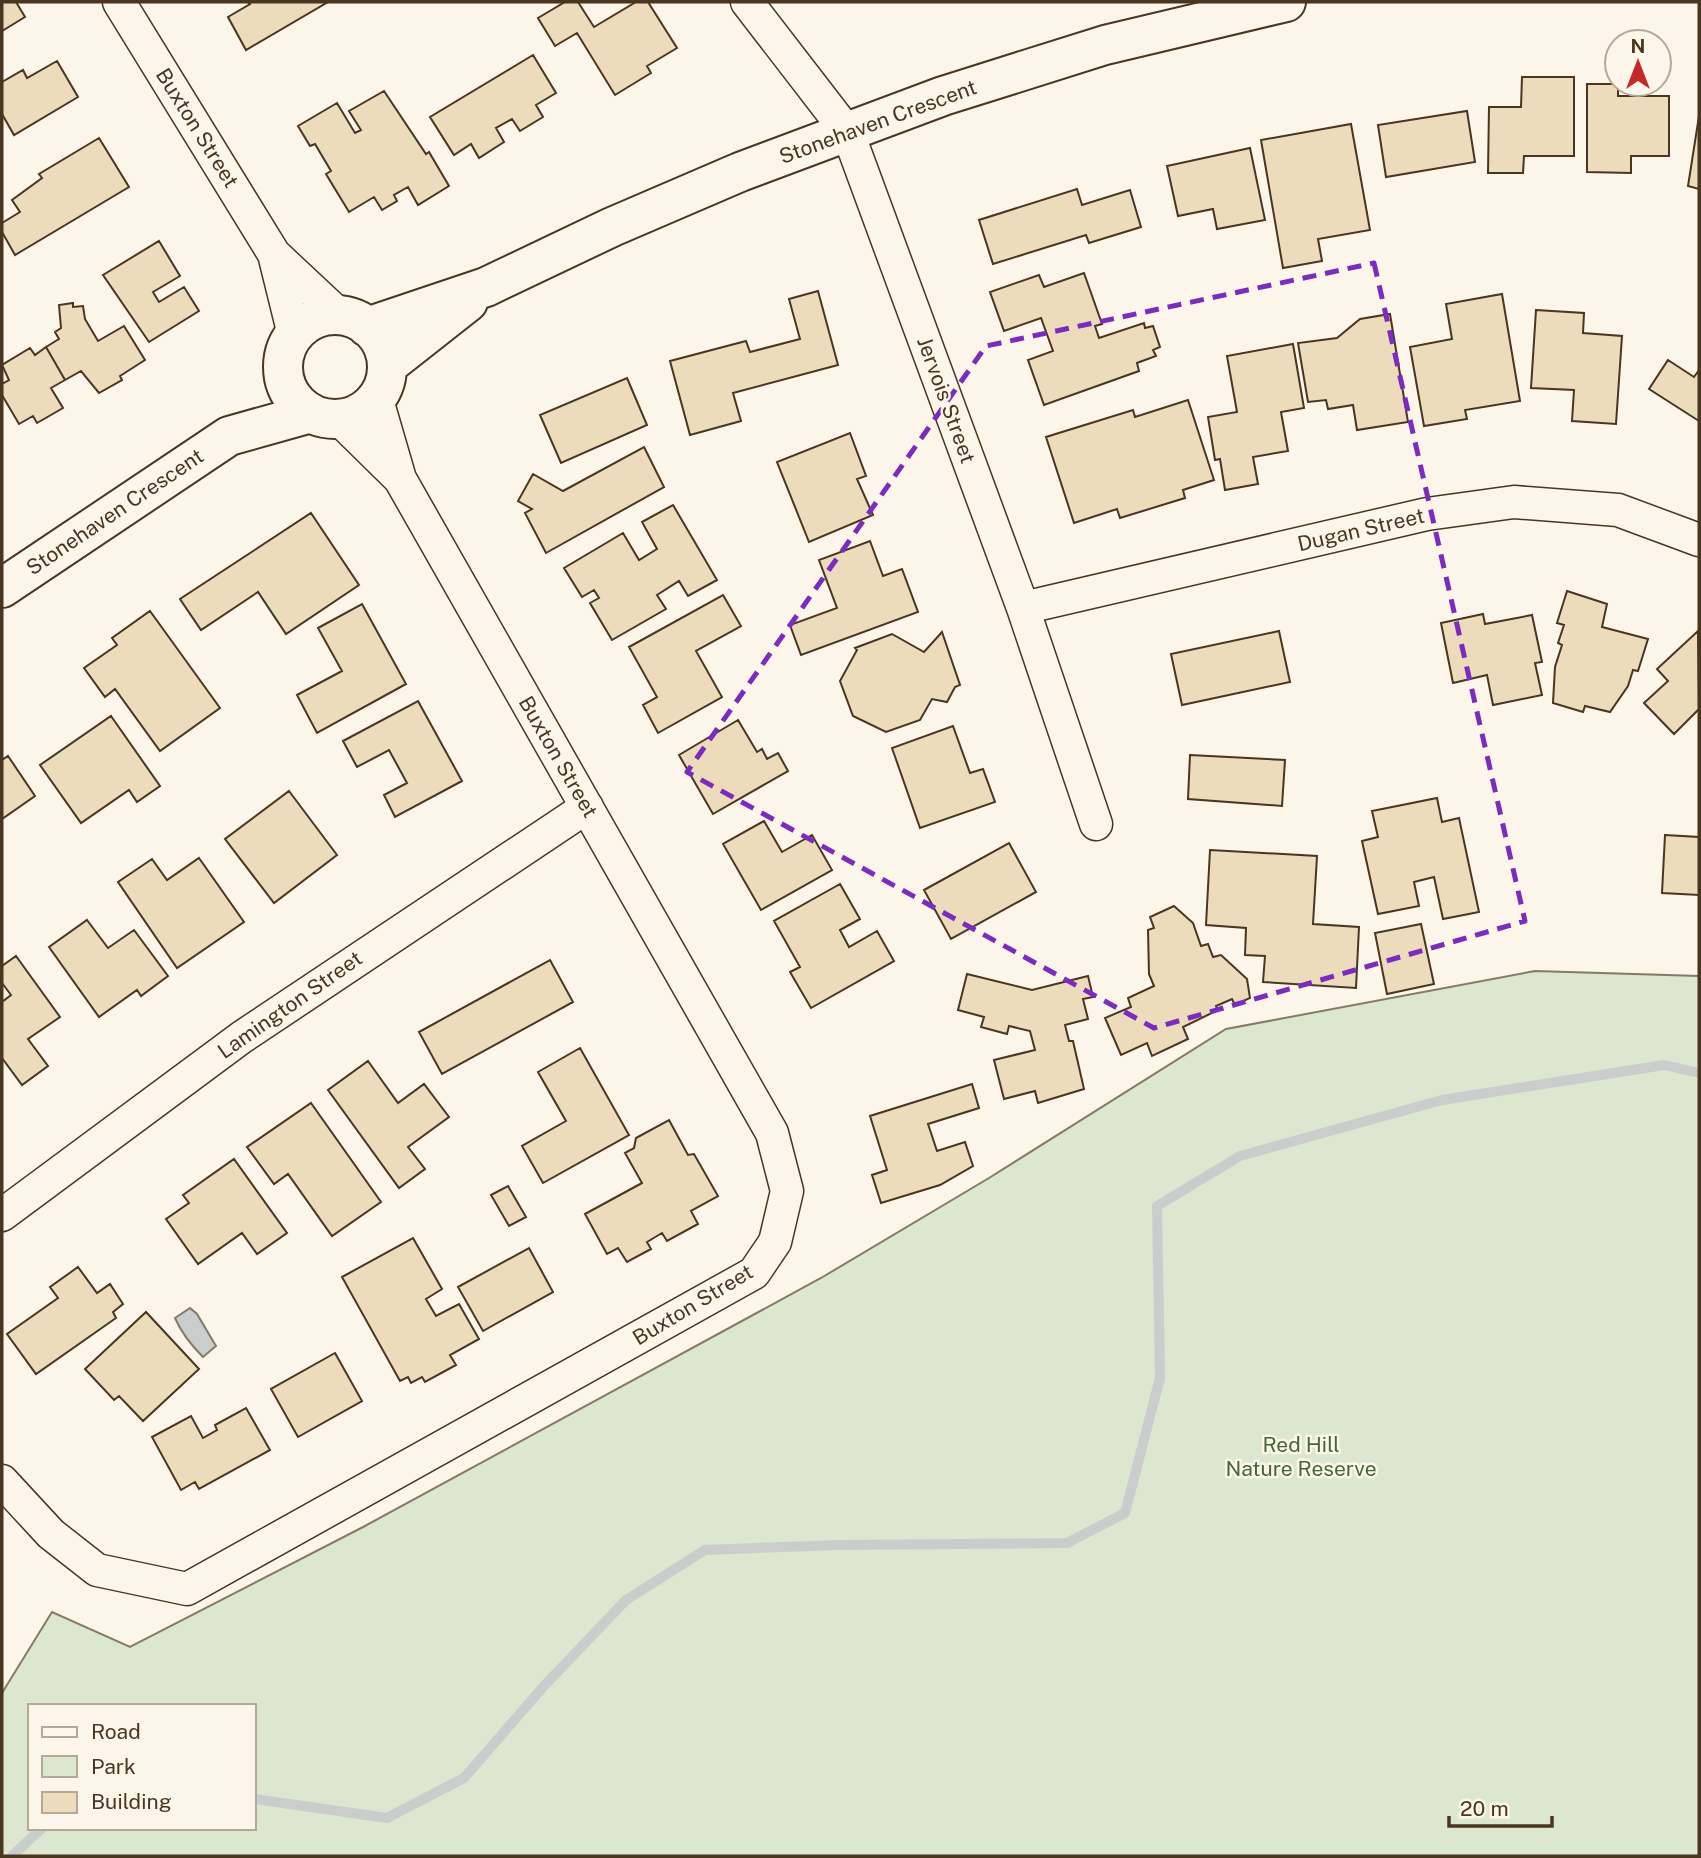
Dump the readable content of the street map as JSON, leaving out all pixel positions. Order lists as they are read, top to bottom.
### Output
{
  "streets": {
    "street": [
      "Stonehaven Crescent",
      "Buxton Street",
      "Jervois Street",
      "Dugan Street",
      "Lamington Street"
    ]
  },
  "crossings": [
    ["Stonehaven Crescent", "Buxton Street"],
    ["Stonehaven Crescent", "Jervois Street"],
    ["Buxton Street", "Lamington Street"],
    ["Jervois Street", "Dugan Street"]
  ],
  "parks": ["Red Hill Nature Reserve"],
  "legend": ["Road", "Park", "Building"],
  "scale_bar": "20 m",
  "north": "top"
}
